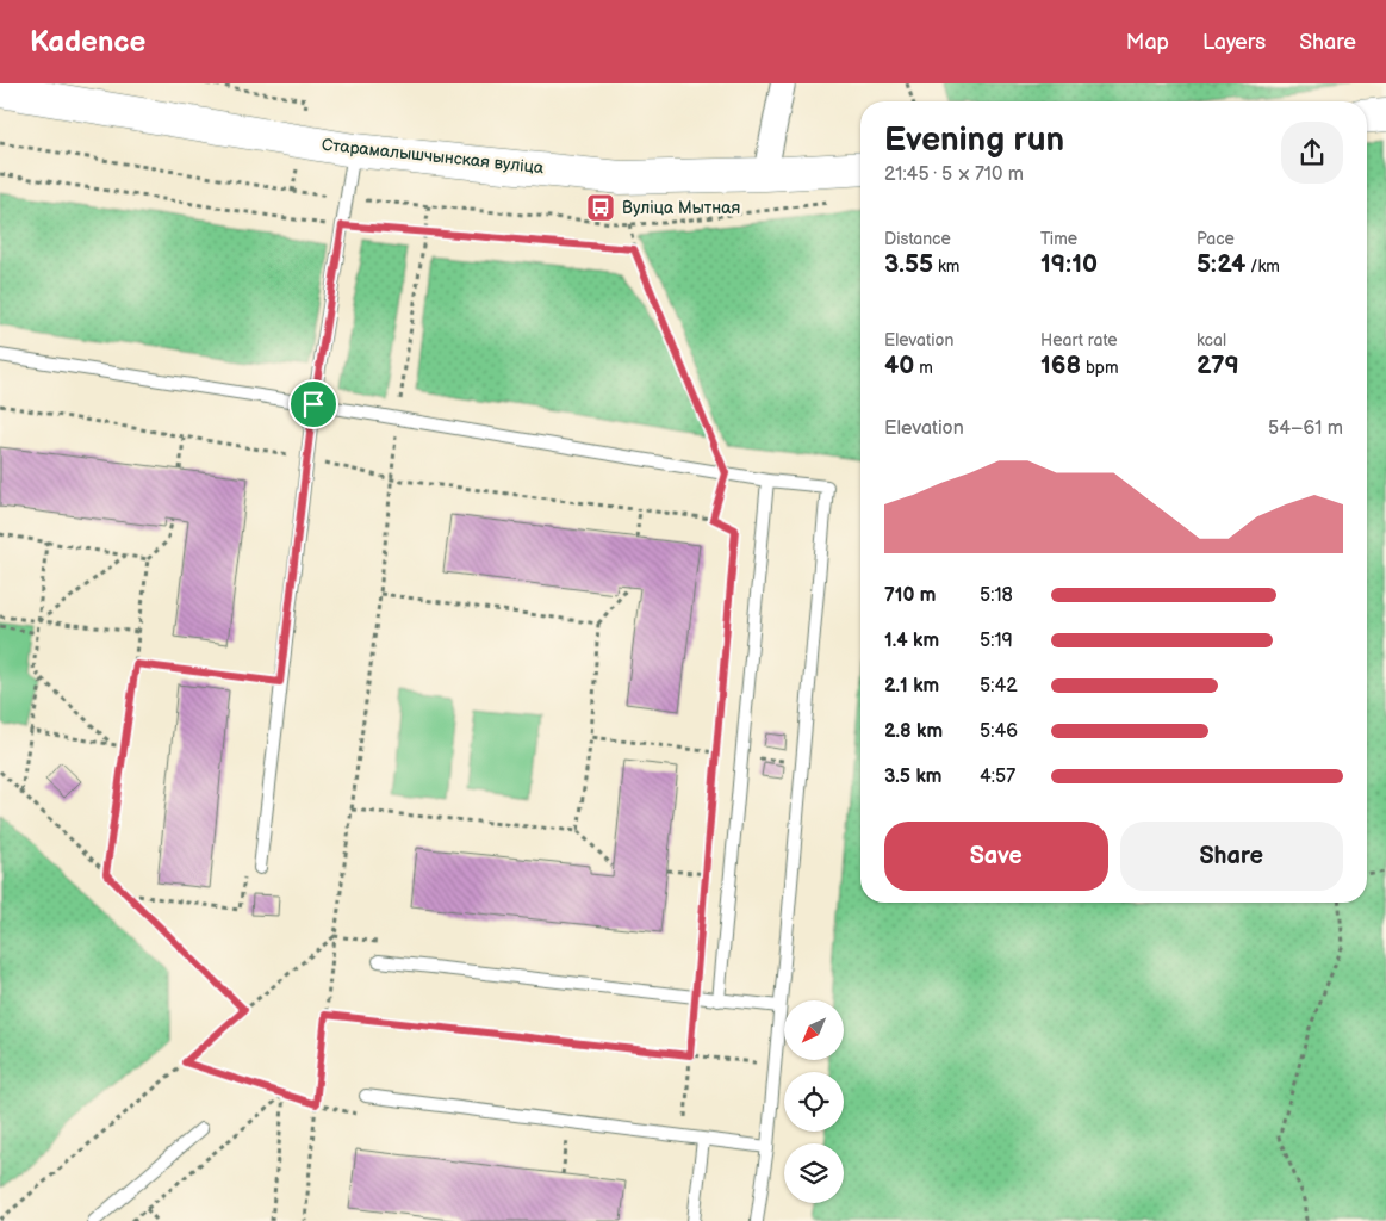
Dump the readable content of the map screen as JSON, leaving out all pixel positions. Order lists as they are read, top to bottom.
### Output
{
  "streets": {
    "main road": ["Старамалышчынская вуліца"]
  },
  "places": {
    "bus stop": ["Вуліца Мытная"]
  },
  "north": "bottom left",
  "page": {
    "header": "Kadence",
    "nav": ["Map", "Layers", "Share"],
    "heading": ["Evening run", "21:45 · 5 × 710 m"],
    "stats": [
      ["Distance", "3.55 km"],
      ["Time", "19:10"],
      ["Pace", "5:24 /km"],
      ["Elevation", "40 m"],
      ["Heart rate", "168 bpm"],
      ["kcal", "279"]
    ],
    "chart": ["Elevation", "54–61 m"],
    "list": [
      {
        "name": "710 m",
        "note": "5:18"
      },
      {
        "name": "1.4 km",
        "note": "5:19"
      },
      {
        "name": "2.1 km",
        "note": "5:42"
      },
      {
        "name": "2.8 km",
        "note": "5:46"
      },
      {
        "name": "3.5 km",
        "note": "4:57"
      }
    ],
    "buttons": ["Save", "Share"]
  }
}
